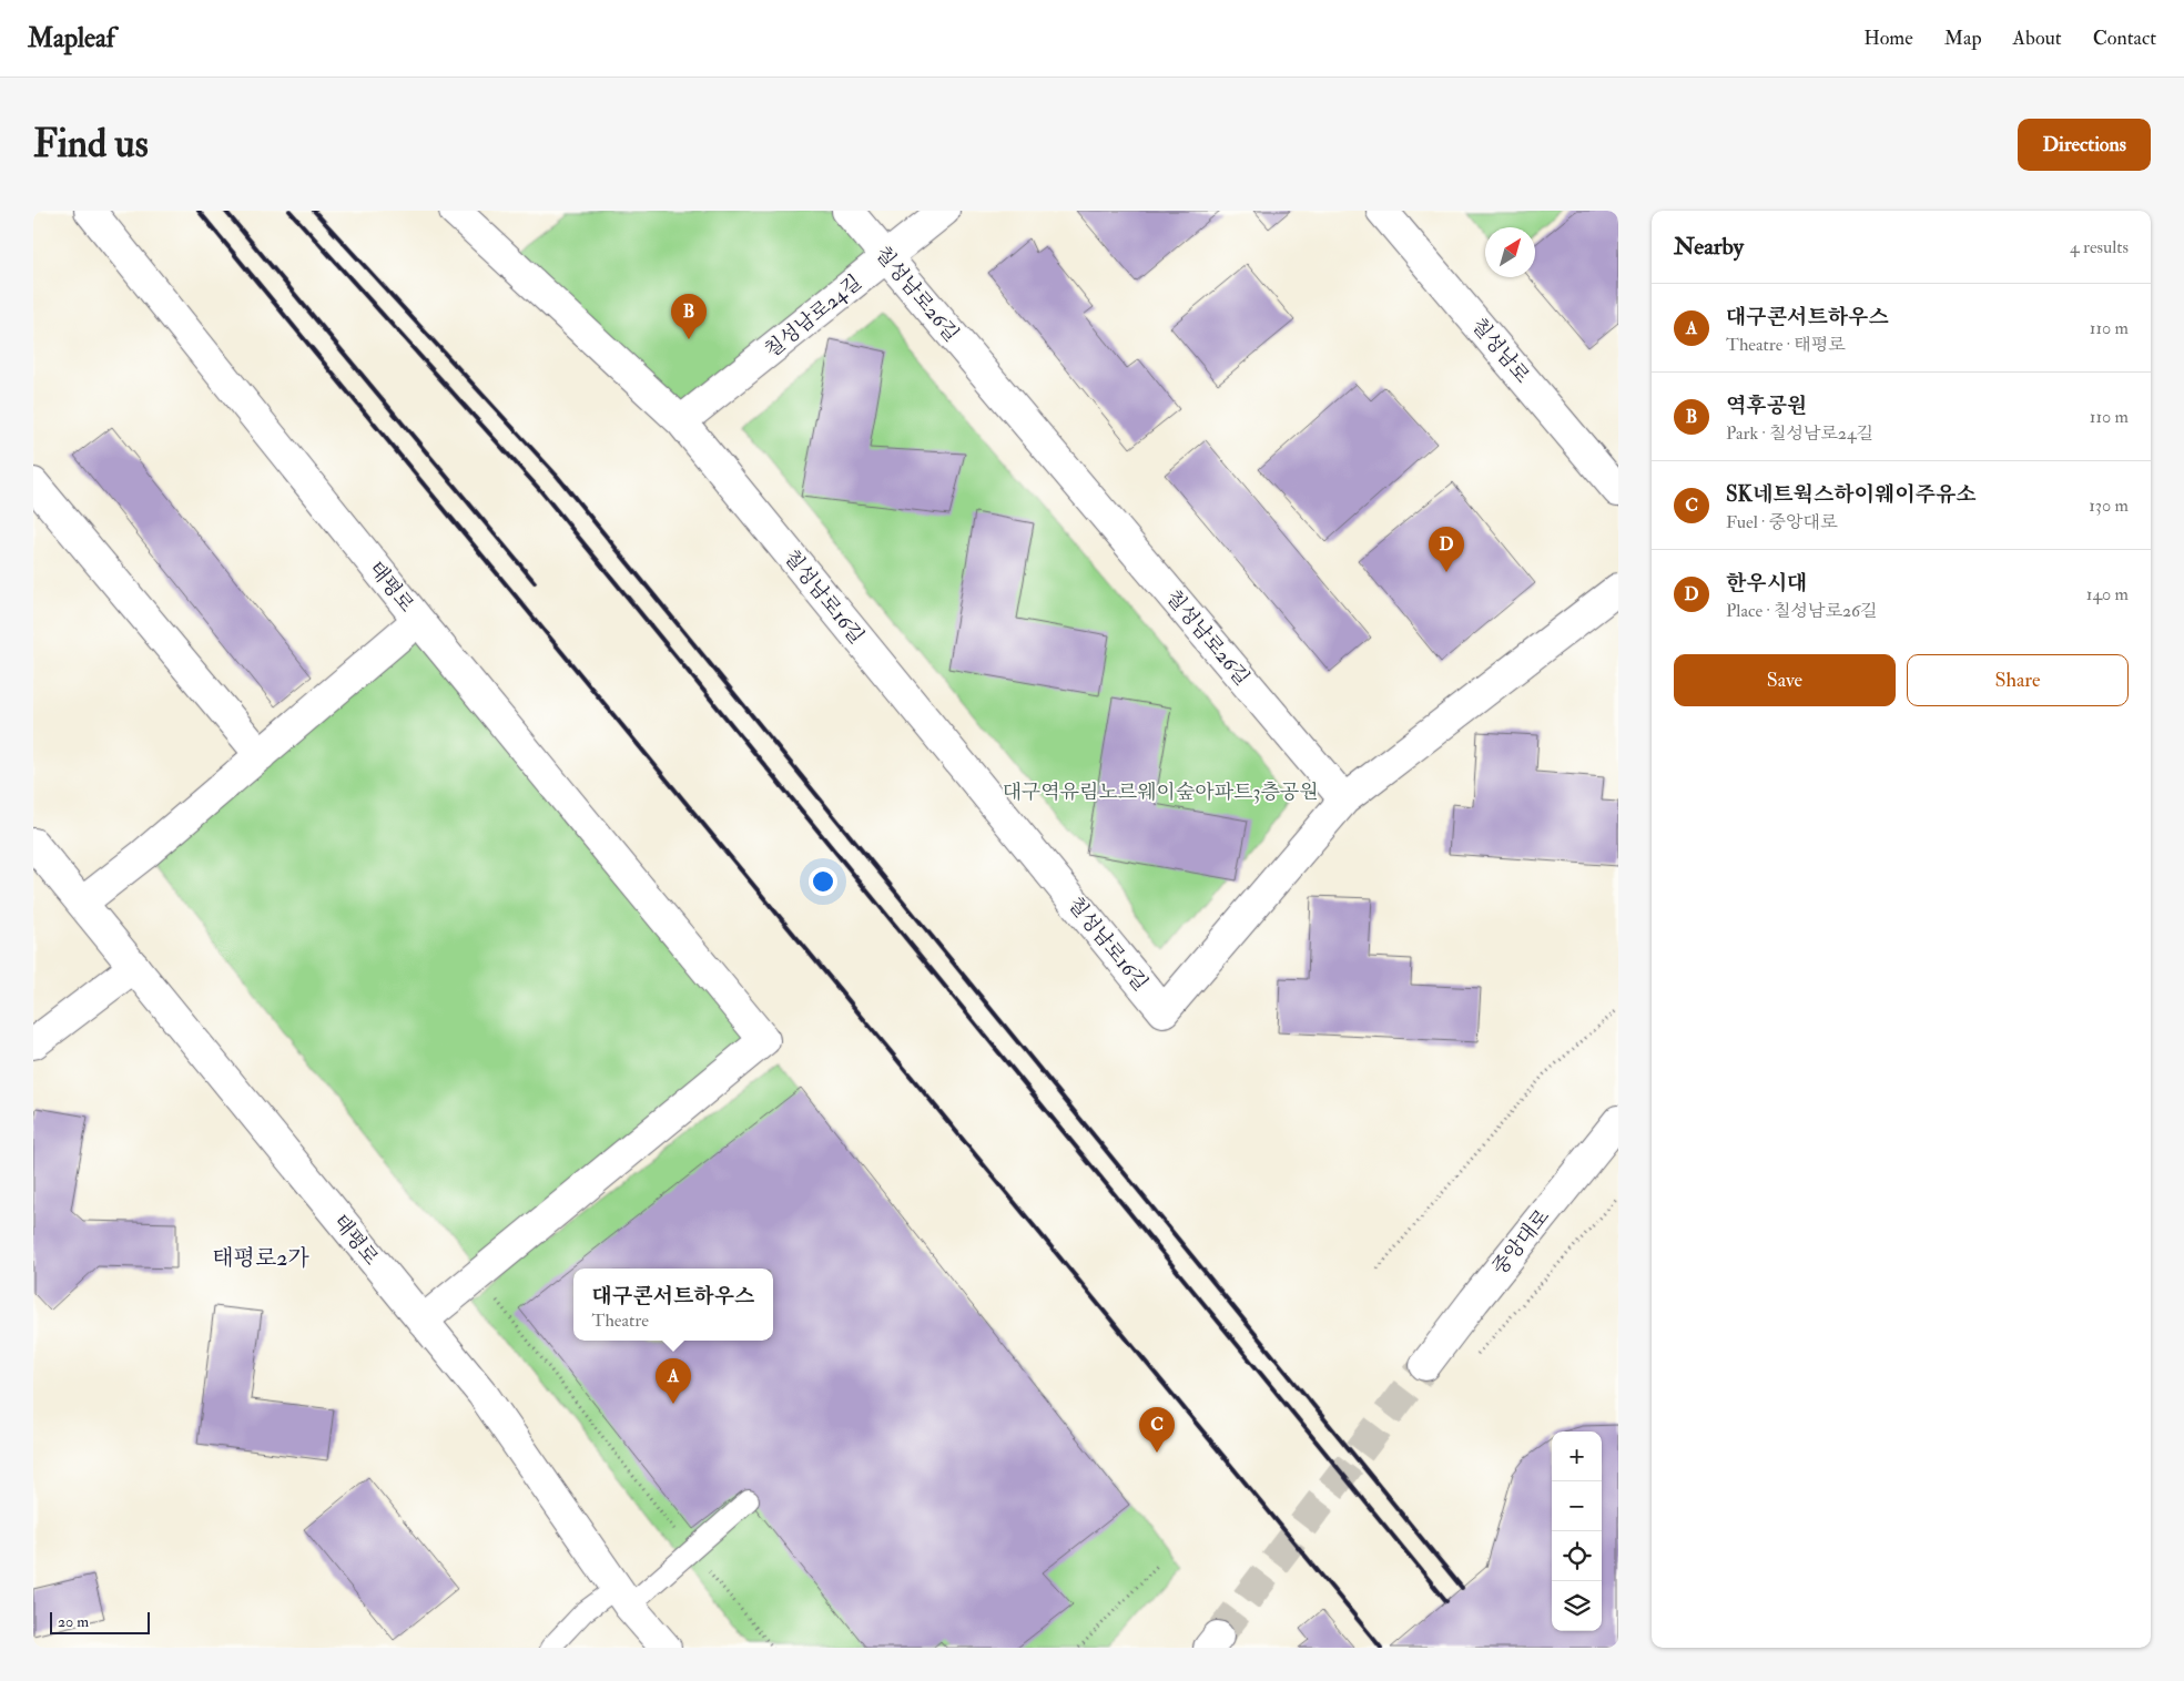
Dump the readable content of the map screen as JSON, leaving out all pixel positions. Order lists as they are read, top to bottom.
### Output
{
  "streets": {
    "street": [
      "칠성남로26길",
      "칠성남로24길",
      "칠성남로",
      "태평로",
      "칠성남로16길",
      "중앙대로"
    ]
  },
  "crossings": [
    ["칠성남로26길", "칠성남로24길"],
    ["칠성남로26길", "칠성남로16길"],
    ["칠성남로24길", "칠성남로16길"]
  ],
  "districts": ["태평로2가"],
  "parks": ["대구역유림노르웨이숲아파트3층공원"],
  "scale_bar": "20 m",
  "north": "top right",
  "page": {
    "header": "Mapleaf",
    "nav": [
      "Home",
      "Map",
      "About",
      "Contact"
    ],
    "buttons": [
      "Directions",
      ["Save", "Share"]
    ],
    "title": "Find us",
    "heading": ["Nearby", "4 results"],
    "list": [
      {
        "mark": "A",
        "name": "대구콘서트하우스",
        "note": "Theatre · 태평로",
        "value": "110 m"
      },
      {
        "mark": "B",
        "name": "역후공원",
        "note": "Park · 칠성남로24길",
        "value": "110 m"
      },
      {
        "mark": "C",
        "name": "SK네트웍스하이웨이주유소",
        "note": "Fuel · 중앙대로",
        "value": "130 m"
      },
      {
        "mark": "D",
        "name": "한우시대",
        "note": "Place · 칠성남로26길",
        "value": "140 m"
      }
    ],
    "pins": [
      "B",
      "D",
      "A",
      "C"
    ],
    "popup": ["대구콘서트하우스", "Theatre"],
    "map_buttons": ["+", "−"],
    "scale": "20 m"
  }
}
